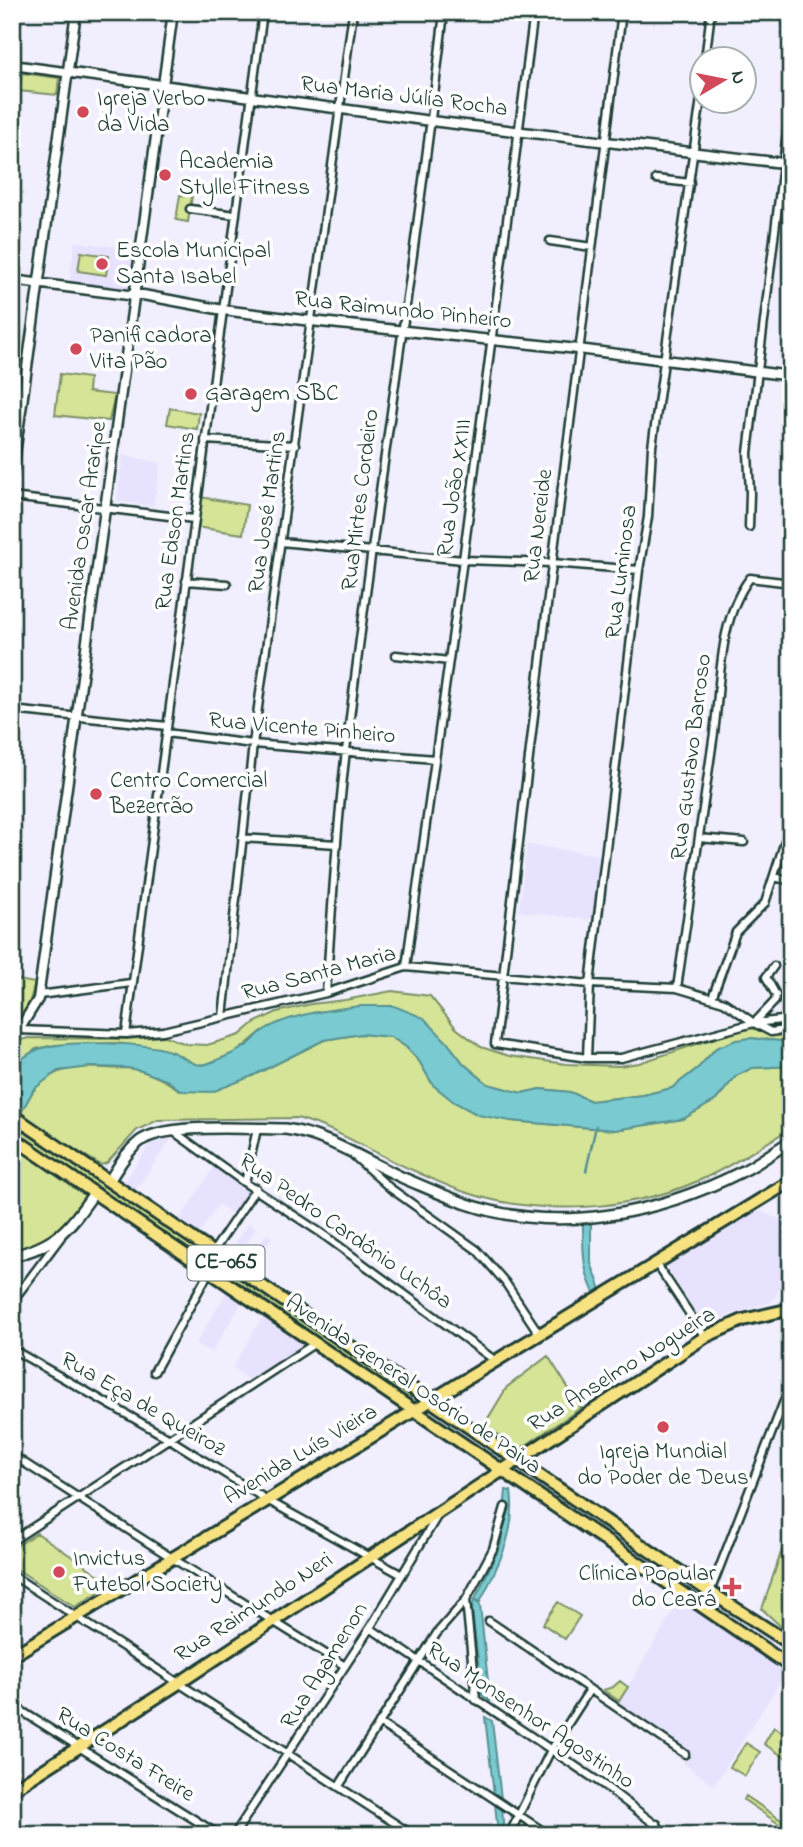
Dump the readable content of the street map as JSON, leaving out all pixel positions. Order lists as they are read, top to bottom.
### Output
{
  "streets": {
    "main road": [
      "CE-065",
      "Rua Anselmo Nogueira",
      "Avenida General Osório de Paiva",
      "Avenida Luís Vieira",
      "Rua Raimundo Neri"
    ],
    "street": [
      "Rua Maria Júlia Rocha",
      "Rua Raimundo Pinheiro",
      "Rua João XXIII",
      "Rua Mirtes Cordeiro",
      "Rua José Martins",
      "Rua Edson Martins",
      "Avenida Oscar Araripe",
      "Rua Nereide",
      "Rua Luminosa",
      "Rua Vicente Pinheiro",
      "Rua Gustavo Barroso",
      "Rua Santa Maria",
      "Rua Pedro Cardônio Uchôa",
      "Rua Eça de Queiroz",
      "Rua Agamenon",
      "Rua Monsenhor Agostinho",
      "Rua Costa Freire"
    ]
  },
  "crossings": [
    ["Rua Maria Júlia Rocha", "Rua João XXIII"],
    ["Rua Maria Júlia Rocha", "Rua Mirtes Cordeiro"],
    ["Rua Maria Júlia Rocha", "Rua José Martins"],
    ["Rua Maria Júlia Rocha", "Rua Edson Martins"],
    ["Rua Maria Júlia Rocha", "Avenida Oscar Araripe"],
    ["Rua Maria Júlia Rocha", "Rua Nereide"],
    ["Rua Maria Júlia Rocha", "Rua Luminosa"],
    ["Rua Raimundo Pinheiro", "Rua João XXIII"],
    ["Rua Raimundo Pinheiro", "Rua Mirtes Cordeiro"],
    ["Rua Raimundo Pinheiro", "Rua José Martins"],
    ["Rua Raimundo Pinheiro", "Rua Edson Martins"],
    ["Rua Raimundo Pinheiro", "Avenida Oscar Araripe"],
    ["Rua Raimundo Pinheiro", "Rua Nereide"],
    ["Rua Raimundo Pinheiro", "Rua Luminosa"],
    ["Rua João XXIII", "Rua Vicente Pinheiro"],
    ["Rua João XXIII", "Rua Santa Maria"],
    ["Rua Mirtes Cordeiro", "Rua Vicente Pinheiro"],
    ["Rua Mirtes Cordeiro", "Rua Santa Maria"],
    ["Rua José Martins", "Rua Vicente Pinheiro"],
    ["Rua José Martins", "Rua Santa Maria"],
    ["Rua Edson Martins", "Rua Vicente Pinheiro"],
    ["Rua Edson Martins", "Rua Santa Maria"],
    ["Avenida Oscar Araripe", "Rua Vicente Pinheiro"],
    ["Avenida Oscar Araripe", "Rua Santa Maria"],
    ["Rua Nereide", "Rua Luminosa"],
    ["Rua Nereide", "Rua Santa Maria"],
    ["Rua Luminosa", "Rua Santa Maria"],
    ["Rua Gustavo Barroso", "Rua Santa Maria"],
    ["Rua Pedro Cardônio Uchôa", "Avenida Luís Vieira"],
    ["Rua Anselmo Nogueira", "Avenida General Osório de Paiva"],
    ["Rua Anselmo Nogueira", "Rua Raimundo Neri"],
    ["Avenida General Osório de Paiva", "Avenida Luís Vieira"],
    ["Avenida General Osório de Paiva", "Rua Raimundo Neri"],
    ["Rua Eça de Queiroz", "Avenida Luís Vieira"],
    ["Rua Eça de Queiroz", "Rua Raimundo Neri"],
    ["Rua Eça de Queiroz", "Rua Agamenon"],
    ["Rua Raimundo Neri", "Rua Agamenon"],
    ["Rua Raimundo Neri", "Rua Costa Freire"],
    ["Rua Agamenon", "Rua Monsenhor Agostinho"]
  ],
  "places": {
    "other": [
      "Igreja Verbo da Vida",
      "Academia Stylle Fitness",
      "Escola Municipal Santa Isabel",
      "Panificadora Vita Pão",
      "Garagem SBC",
      "Centro Comercial Bezerrão",
      "Igreja Mundial do Poder de Deus",
      "Invictus Futebol Society"
    ],
    "health": ["Clínica Popular do Ceará"]
  },
  "north": "right"
}
